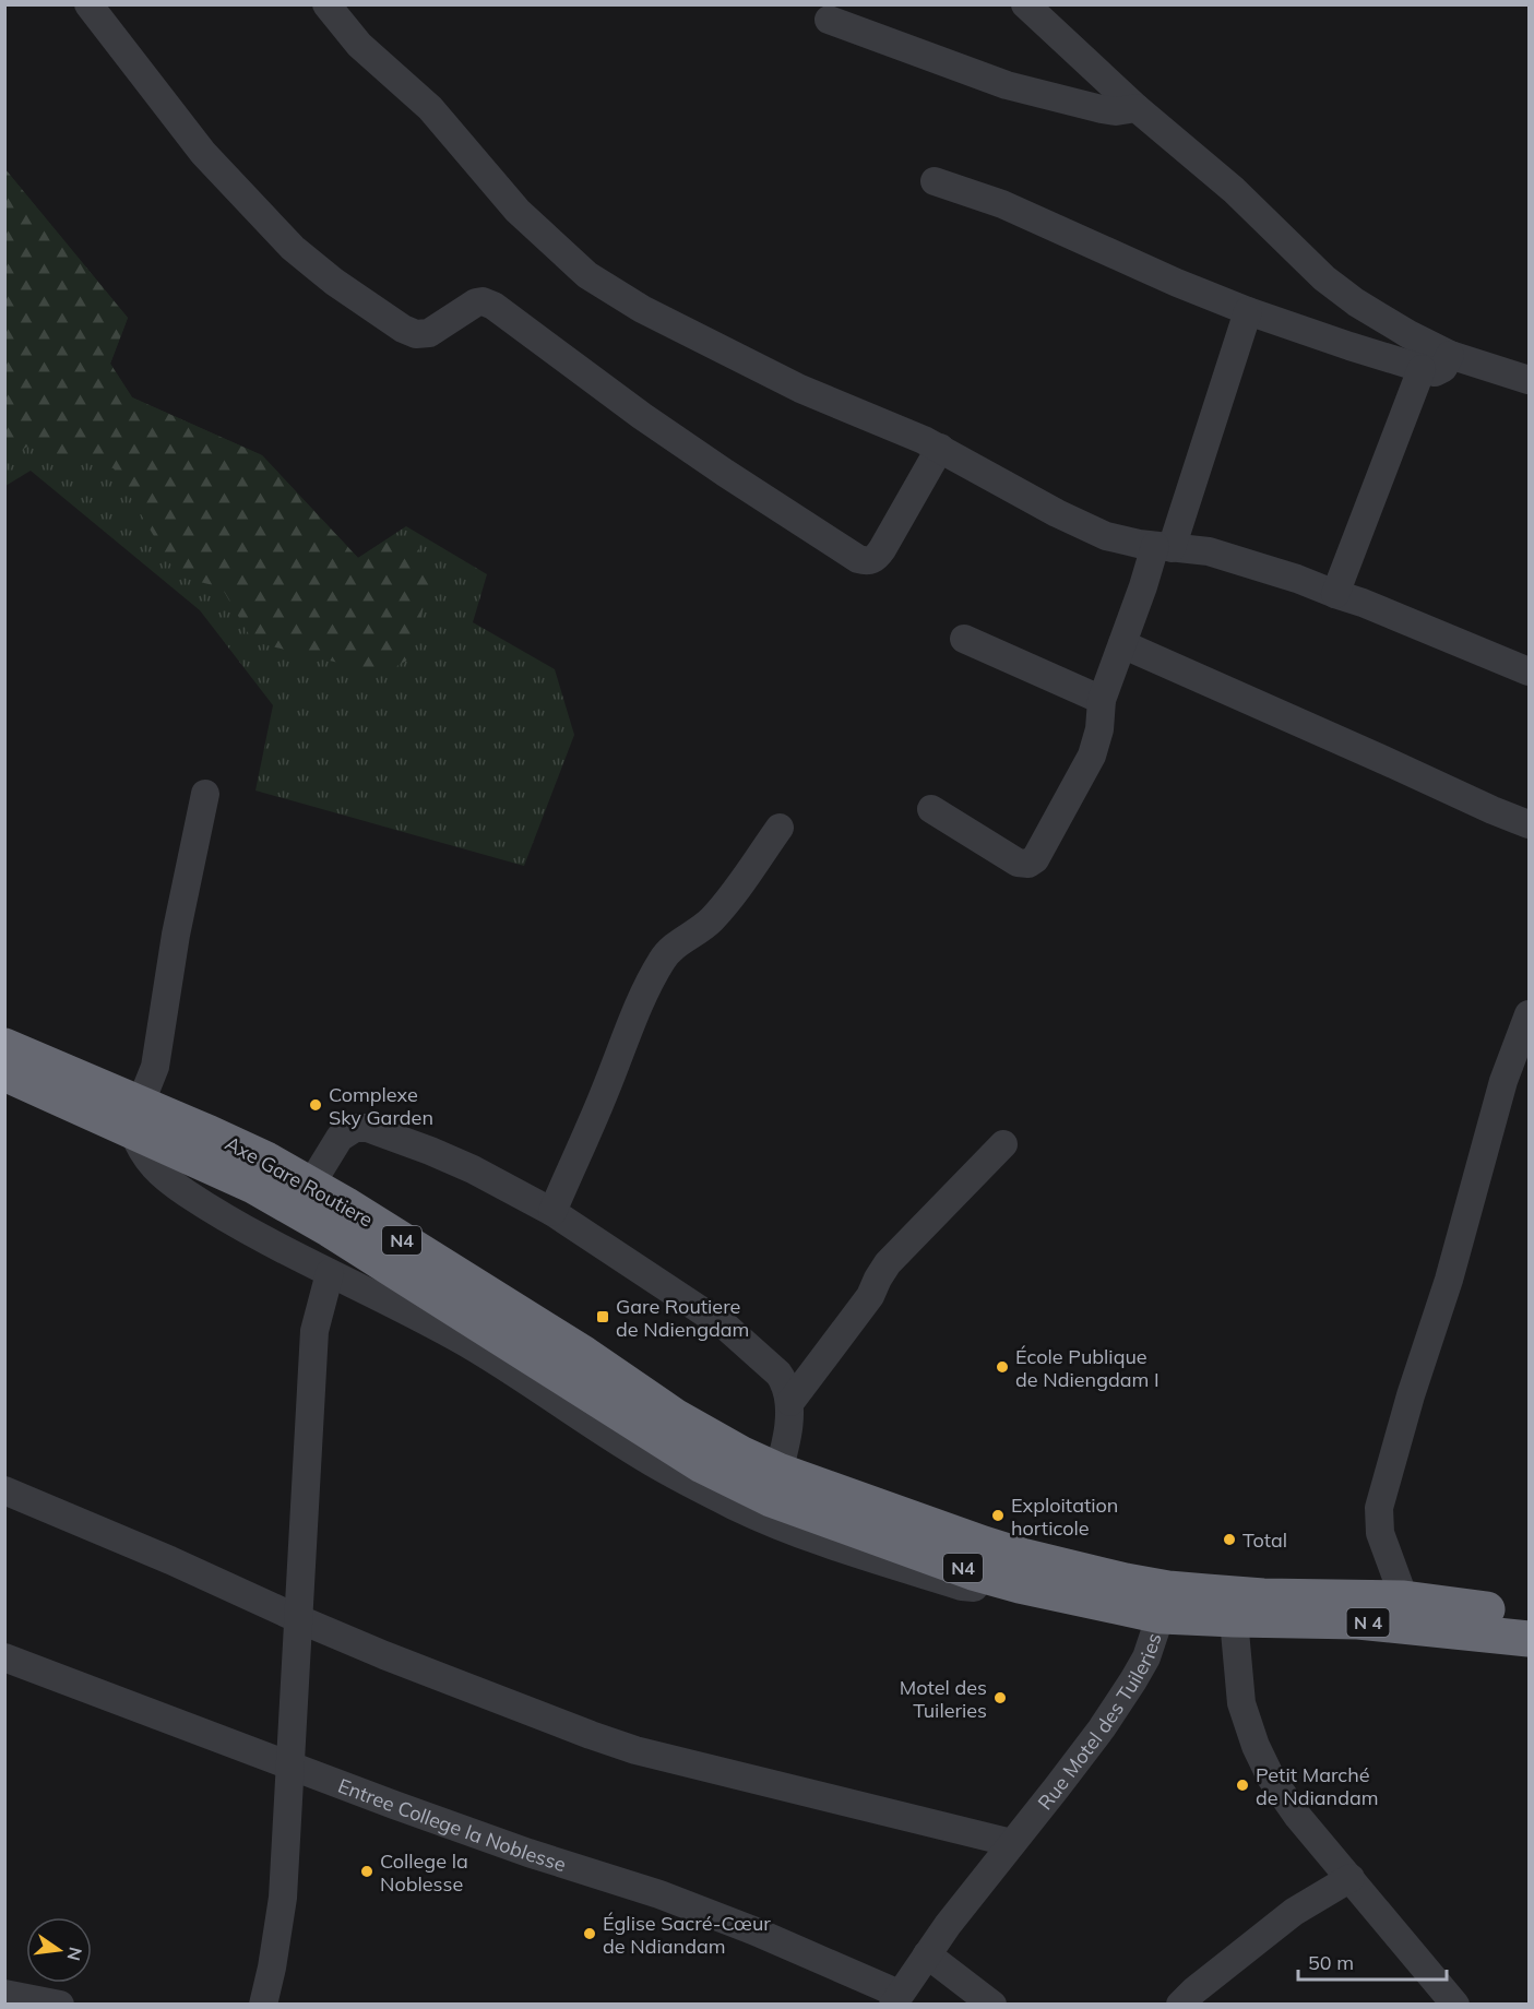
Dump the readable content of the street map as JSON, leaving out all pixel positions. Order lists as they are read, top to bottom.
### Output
{
  "streets": {
    "highway": ["Axe Gare Routiere", "N4", "N 4"],
    "street": ["Rue Motel des Tuileries", "Entree College la Noblesse"]
  },
  "crossings": [
    ["Axe Gare Routiere", "N4"],
    ["N4", "N 4"],
    ["N4", "Rue Motel des Tuileries"],
    ["N 4", "Rue Motel des Tuileries"],
    ["Rue Motel des Tuileries", "Entree College la Noblesse"]
  ],
  "places": {
    "other": [
      "Complexe Sky Garden",
      "École Publique de Ndiengdam I",
      "Exploitation horticole",
      "Total",
      "Motel des Tuileries",
      "Petit Marché de Ndiandam",
      "College la Noblesse",
      "Église Sacré-Cœur de Ndiandam"
    ],
    "transit": ["Gare Routiere de Ndiengdam"]
  },
  "scale_bar": "50 m",
  "north": "right"
}
